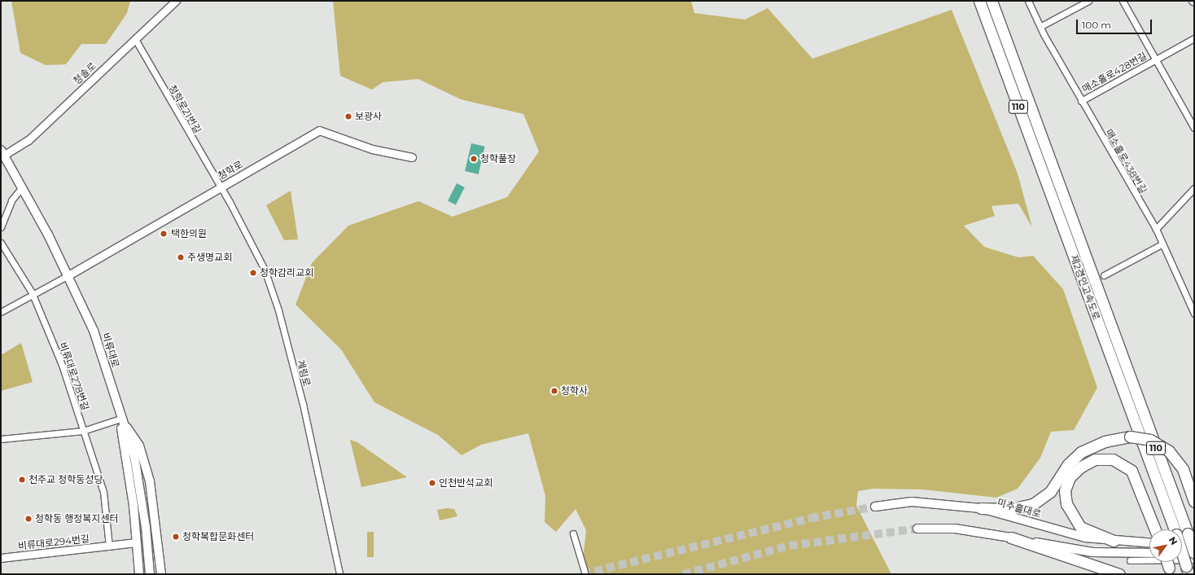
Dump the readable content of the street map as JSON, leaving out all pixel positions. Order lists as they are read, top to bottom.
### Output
{
  "streets": {
    "highway": ["110", "제2경인고속도로"],
    "main road": ["비류대로", "미추홀대로"],
    "street": [
      "매소홀로428번길",
      "청솔로",
      "청학로21번길",
      "매소홀로438번길",
      "청학로",
      "계림로",
      "비류대로278번길",
      "비류대로294번길"
    ]
  },
  "crossings": [
    ["매소홀로428번길", "매소홀로438번길"],
    ["청솔로", "청학로21번길"],
    ["청솔로", "비류대로"],
    ["청학로21번길", "청학로"],
    ["청학로21번길", "계림로"],
    ["청학로", "비류대로"],
    ["청학로", "계림로"]
  ],
  "places": [
    "보광사",
    "청학풀장",
    "택한의원",
    "주생명교회",
    "청학감리교회",
    "청학사",
    "천주교 청학동성당",
    "인천반석교회",
    "청학동 행정복지센터",
    "청학복합문화센터"
  ],
  "scale_bar": "100 m",
  "north": "top right"
}
